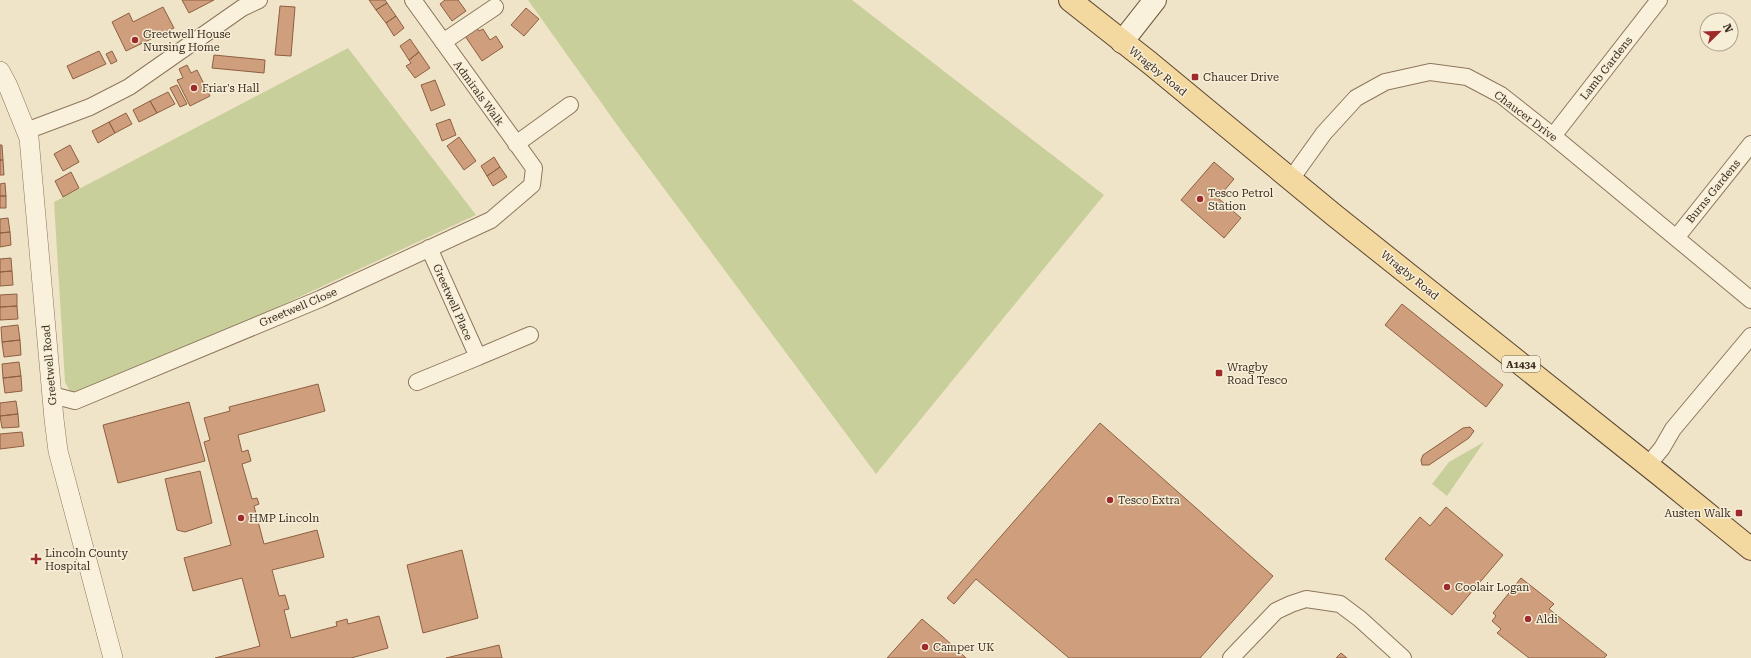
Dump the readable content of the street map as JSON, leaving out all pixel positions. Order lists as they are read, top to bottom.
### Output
{
  "streets": {
    "main road": ["Wragby Road", "A1434"],
    "street": [
      "Lamb Gardens",
      "Admirals Walk",
      "Chaucer Drive",
      "Burns Gardens",
      "Greetwell Place",
      "Greetwell Close",
      "Greetwell Road"
    ]
  },
  "crossings": [
    ["Lamb Gardens", "Chaucer Drive"],
    ["Wragby Road", "Chaucer Drive"],
    ["Admirals Walk", "Greetwell Close"],
    ["Chaucer Drive", "Burns Gardens"],
    ["Greetwell Place", "Greetwell Close"],
    ["Greetwell Close", "Greetwell Road"]
  ],
  "places": {
    "other": [
      "Greetwell House Nursing Home",
      "Friar's Hall",
      "Tesco Petrol Station",
      "Tesco Extra",
      "HMP Lincoln",
      "Coolair Logan",
      "Aldi",
      "Camper UK"
    ],
    "transit": ["Chaucer Drive", "Wragby Road Tesco", "Austen Walk"],
    "health": ["Lincoln County Hospital"]
  },
  "north": "top right"
}
